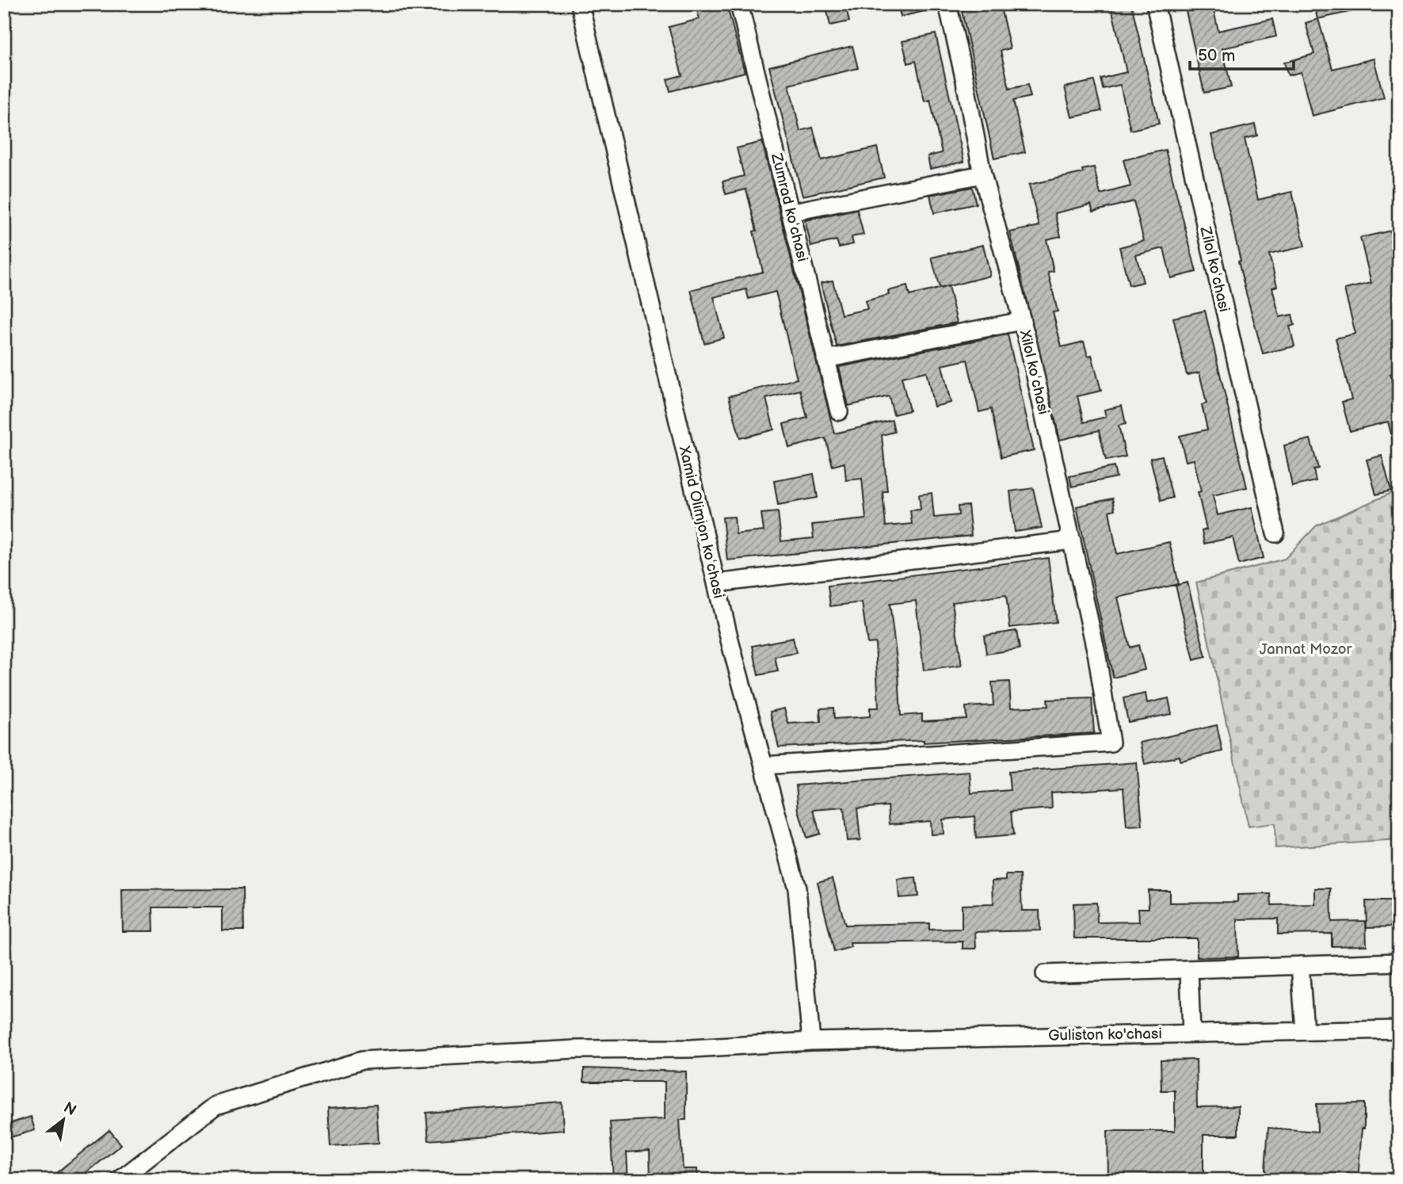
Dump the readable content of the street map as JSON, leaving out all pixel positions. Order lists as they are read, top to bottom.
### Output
{
  "streets": {
    "street": [
      "Zumrad koʻchasi",
      "Zilol koʻchasi",
      "Xilol koʻchasi",
      "Xamid Olimjon koʻchasi",
      "Guliston ko'chasi"
    ]
  },
  "crossings": [
    ["Xilol koʻchasi", "Xamid Olimjon koʻchasi"],
    ["Xamid Olimjon koʻchasi", "Guliston ko'chasi"]
  ],
  "parks": ["Jannat Mozor"],
  "scale_bar": "50 m",
  "north": "top right"
}
